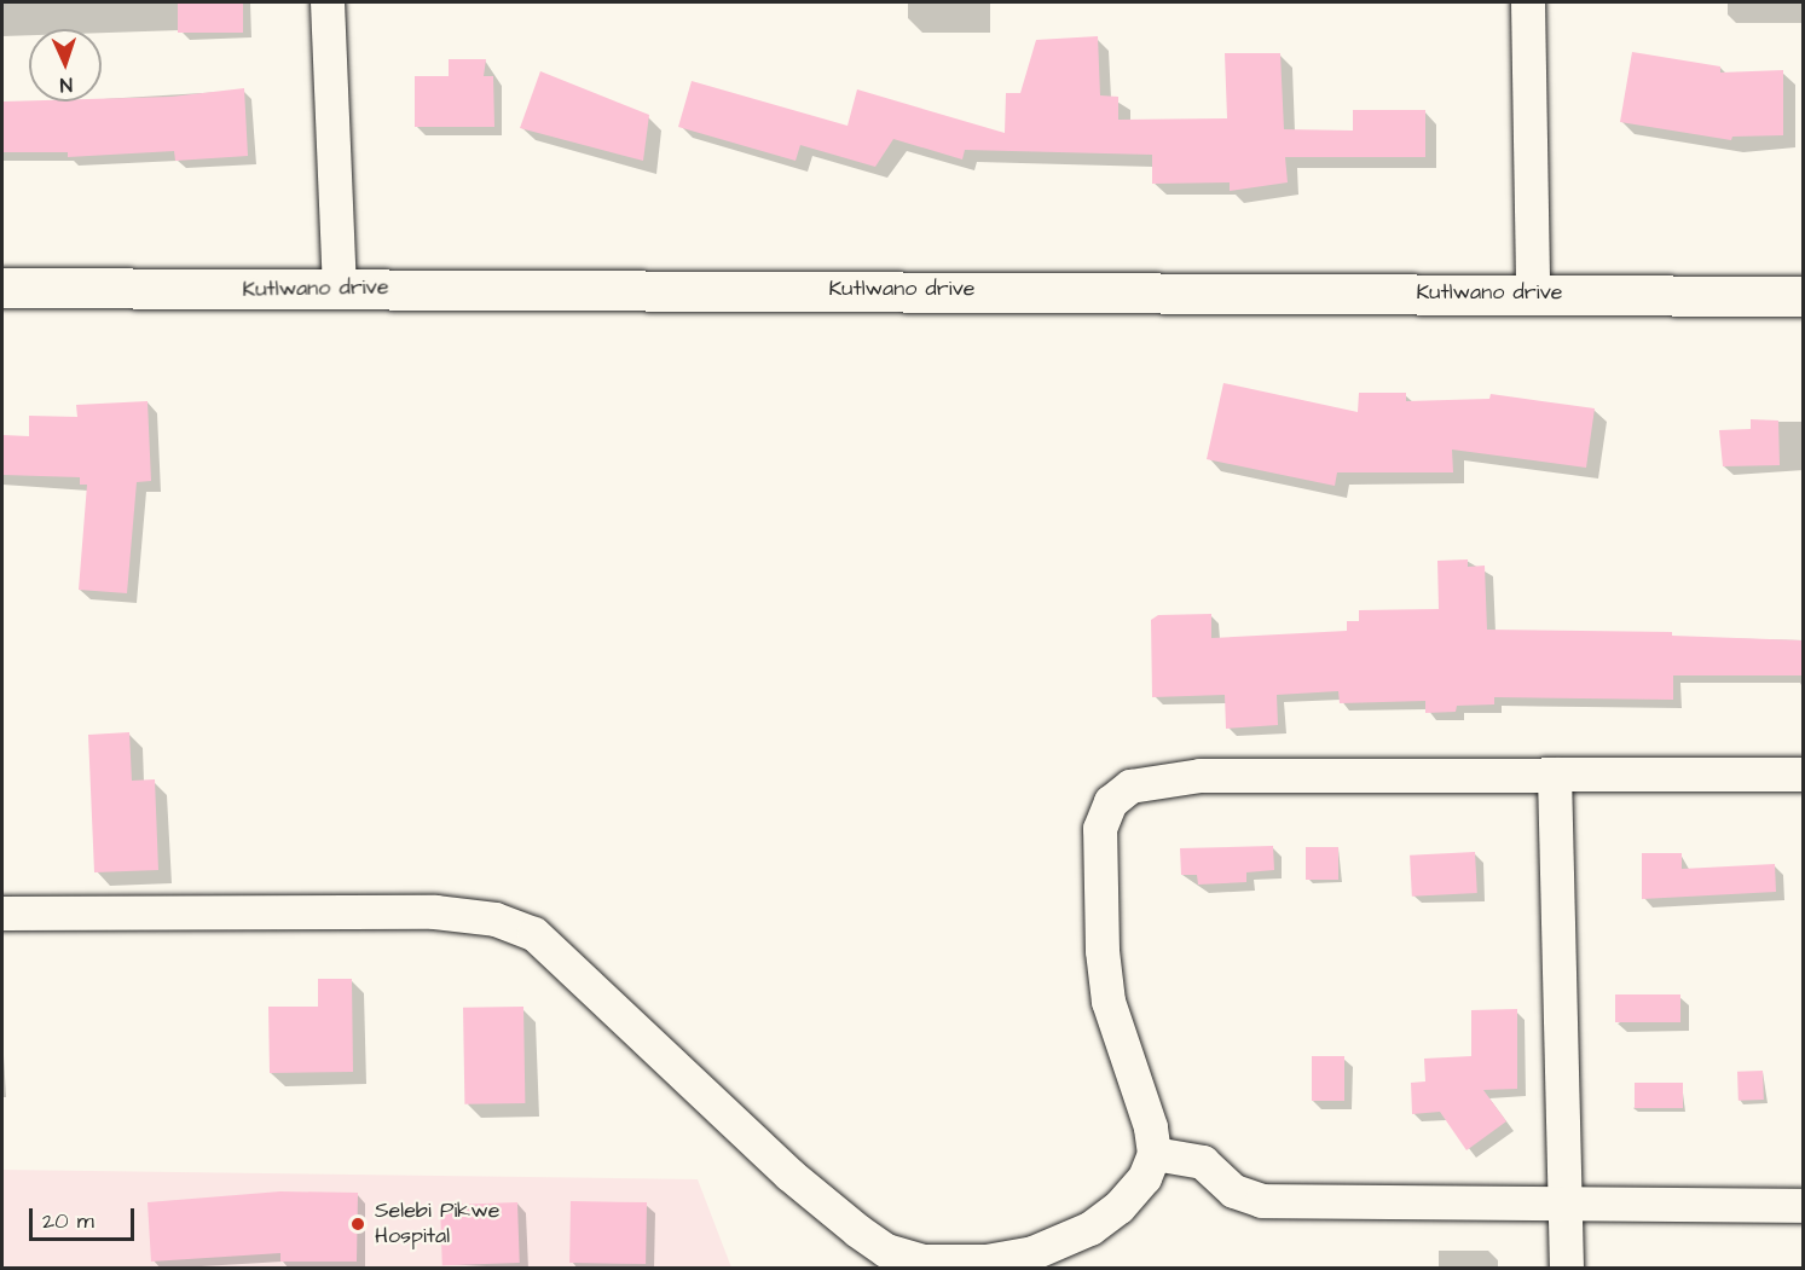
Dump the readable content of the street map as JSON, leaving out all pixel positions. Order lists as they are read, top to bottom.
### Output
{
  "streets": {
    "street": ["Kutlwano drive"]
  },
  "places": ["Selebi Pikwe Hospital"],
  "scale_bar": "20 m",
  "north": "bottom"
}
